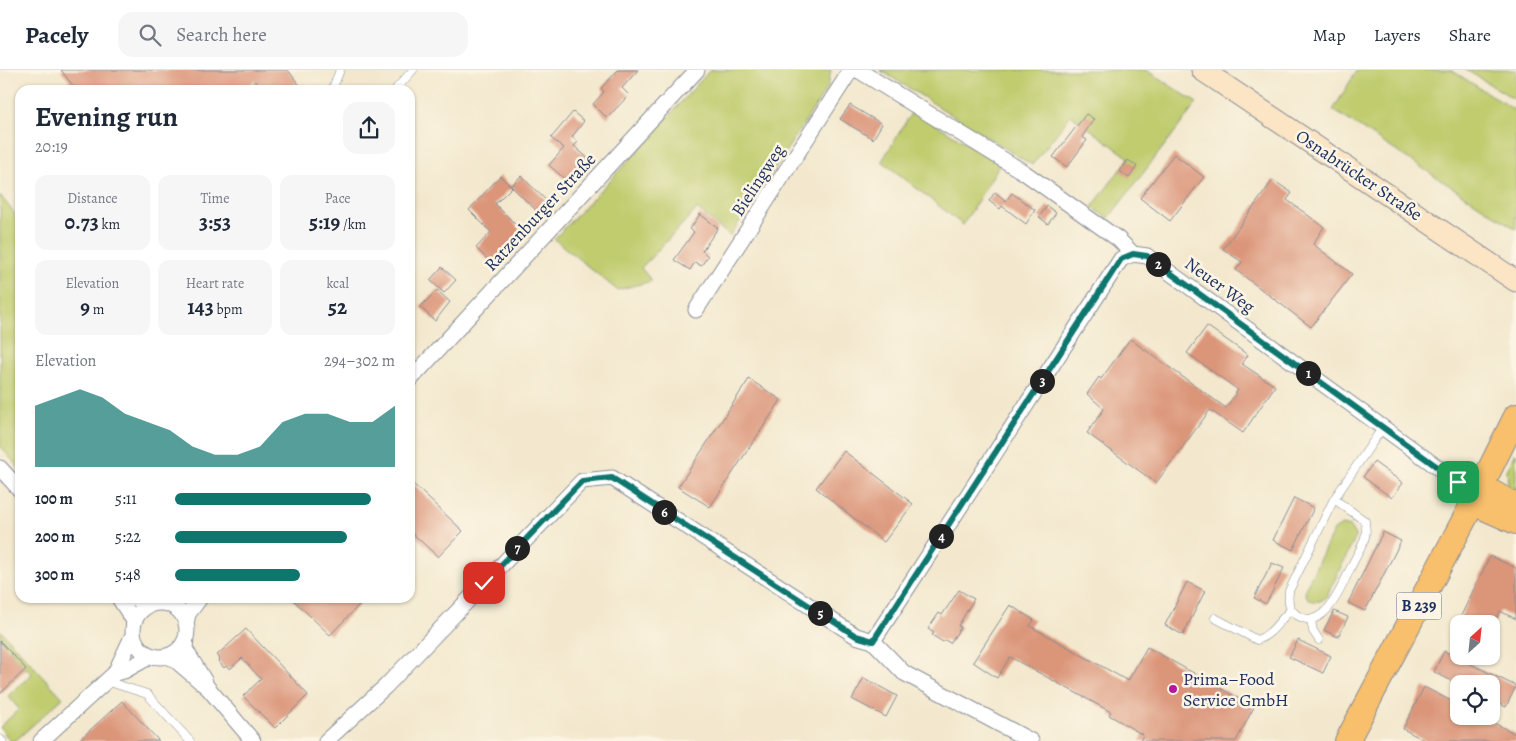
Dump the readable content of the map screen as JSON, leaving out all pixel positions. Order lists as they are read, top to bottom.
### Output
{
  "streets": {
    "main road": ["Osnabrücker Straße", "B 239"],
    "street": ["Bielingweg", "Ratzenburger Straße", "Neuer Weg"]
  },
  "crossings": [
    ["Neuer Weg", "B 239"]
  ],
  "places": ["Prima–Food Service GmbH"],
  "north": "top right",
  "page": {
    "header": "Pacely",
    "search": "Search here",
    "nav": ["Map", "Layers", "Share"],
    "heading": ["Evening run", "20:19"],
    "stats": [
      ["Distance", "0.73 km"],
      ["Time", "3:53"],
      ["Pace", "5:19 /km"],
      ["Elevation", "9 m"],
      ["Heart rate", "143 bpm"],
      ["kcal", "52"]
    ],
    "pins": [
      "2",
      "1",
      "3",
      "6",
      "4",
      "7",
      "5"
    ],
    "chart": ["Elevation", "294–302 m"],
    "list": [
      {
        "name": "100 m",
        "note": "5:11"
      },
      {
        "name": "200 m",
        "note": "5:22"
      },
      {
        "name": "300 m",
        "note": "5:48"
      }
    ]
  }
}
